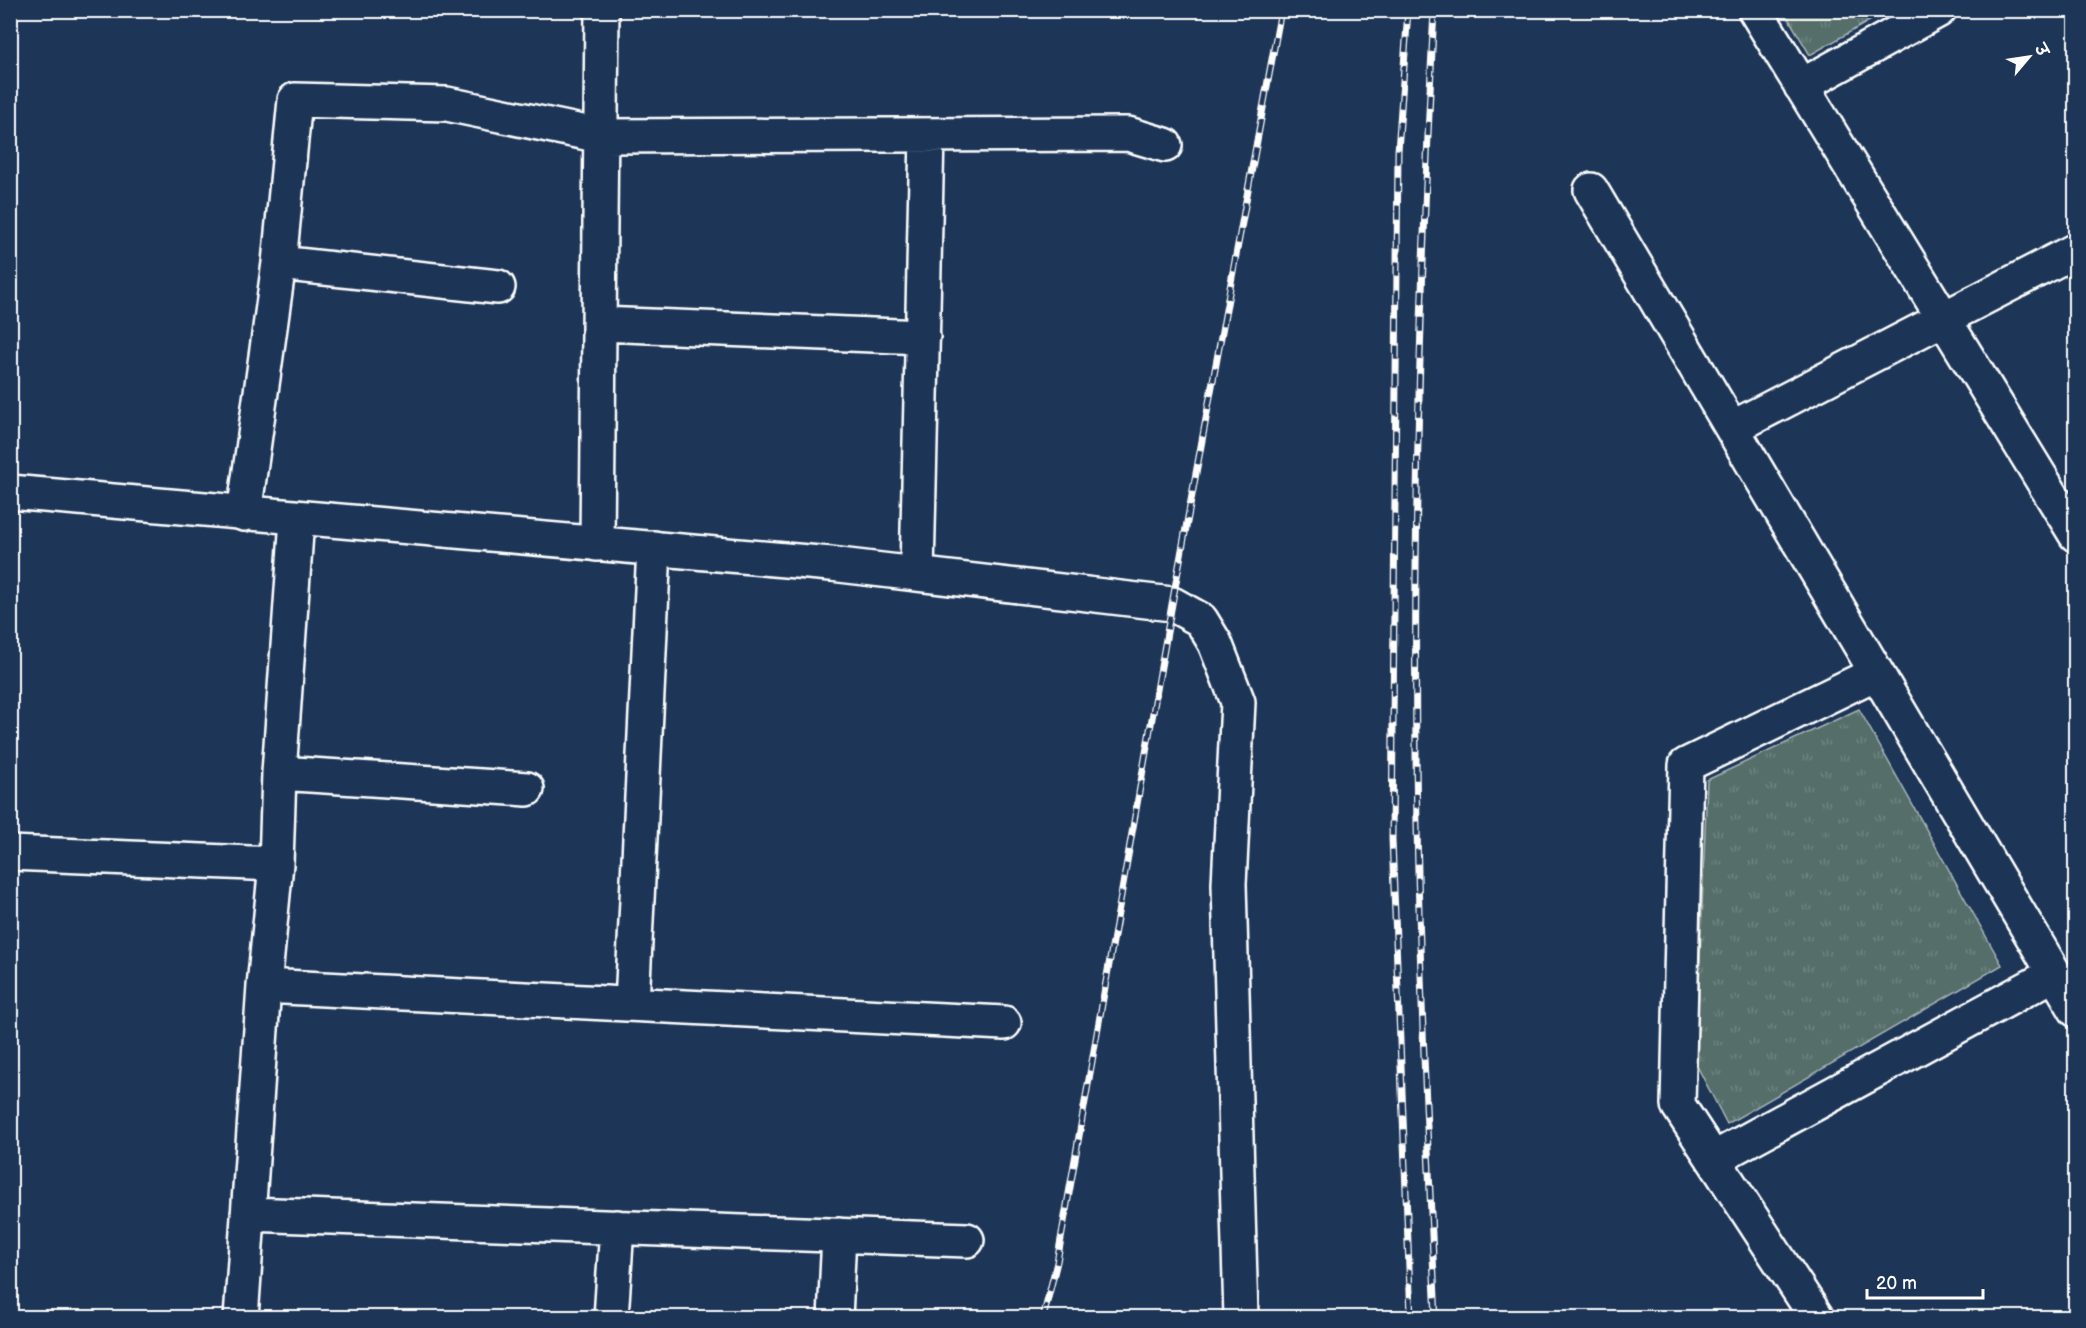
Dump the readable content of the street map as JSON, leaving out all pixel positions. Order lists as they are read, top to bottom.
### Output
{
  "scale_bar": "20 m",
  "north": "top right"
}
